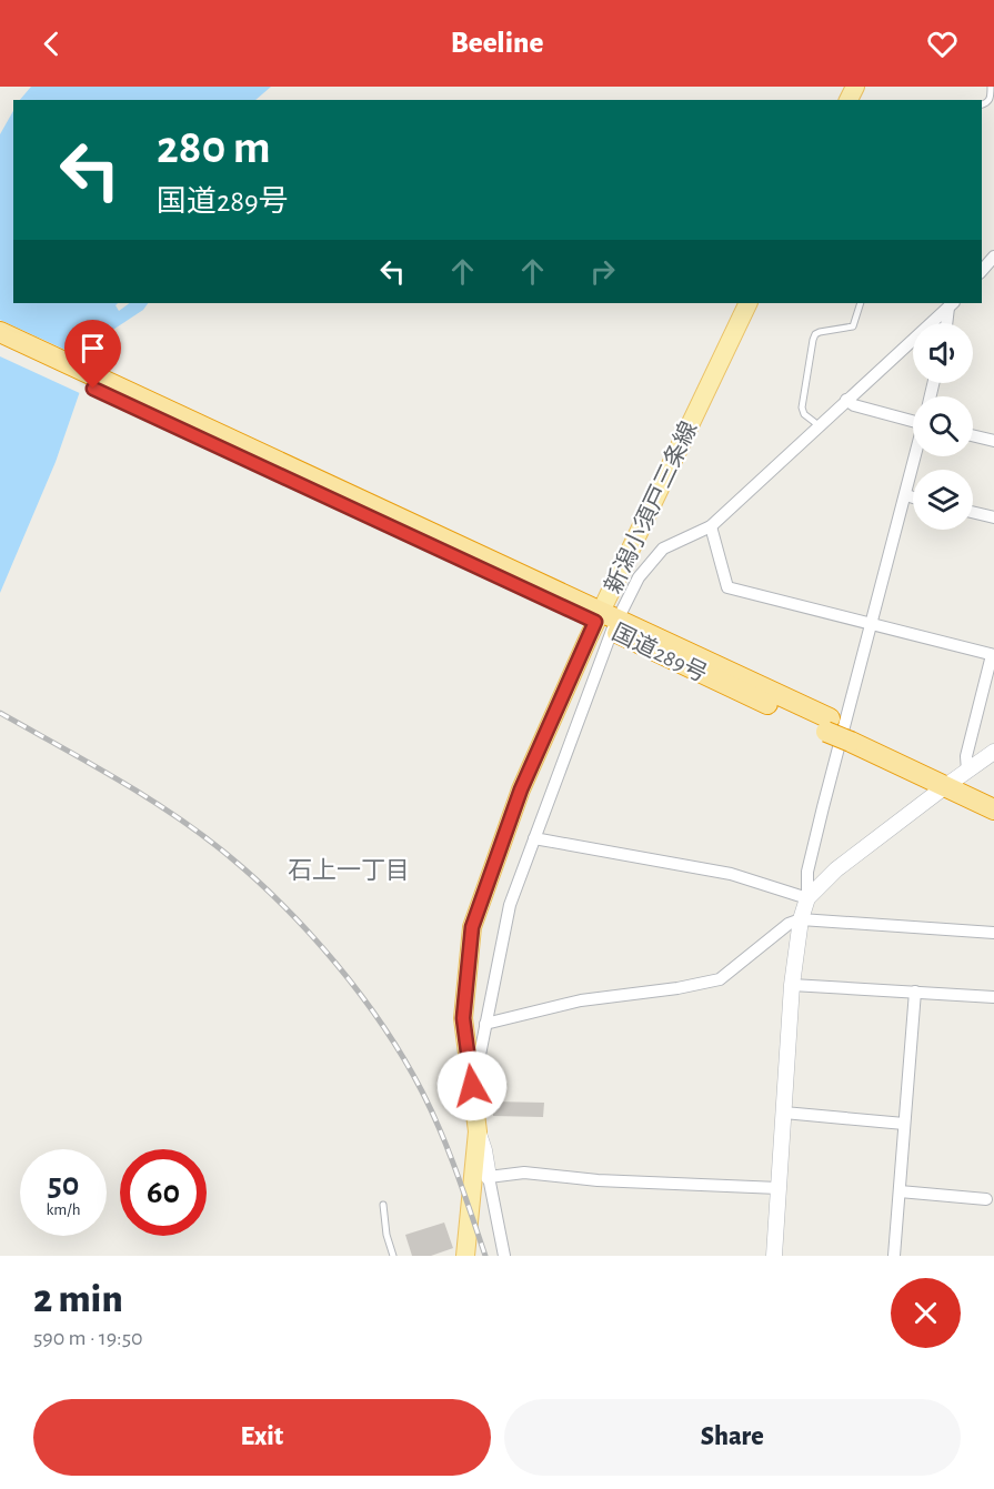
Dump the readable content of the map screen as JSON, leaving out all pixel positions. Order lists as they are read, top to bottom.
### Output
{
  "streets": {
    "highway": ["国道289号"],
    "main road": ["新潟小須戸三条線"]
  },
  "crossings": [
    ["新潟小須戸三条線", "国道289号"]
  ],
  "districts": ["石上一丁目"],
  "page": {
    "header": "Beeline",
    "turn": ["280 m", "国道289号"],
    "speed": "50 km/h",
    "limit": "60",
    "heading": ["2 min", "590 m · 19:50"],
    "buttons": ["Exit", "Share"]
  }
}
